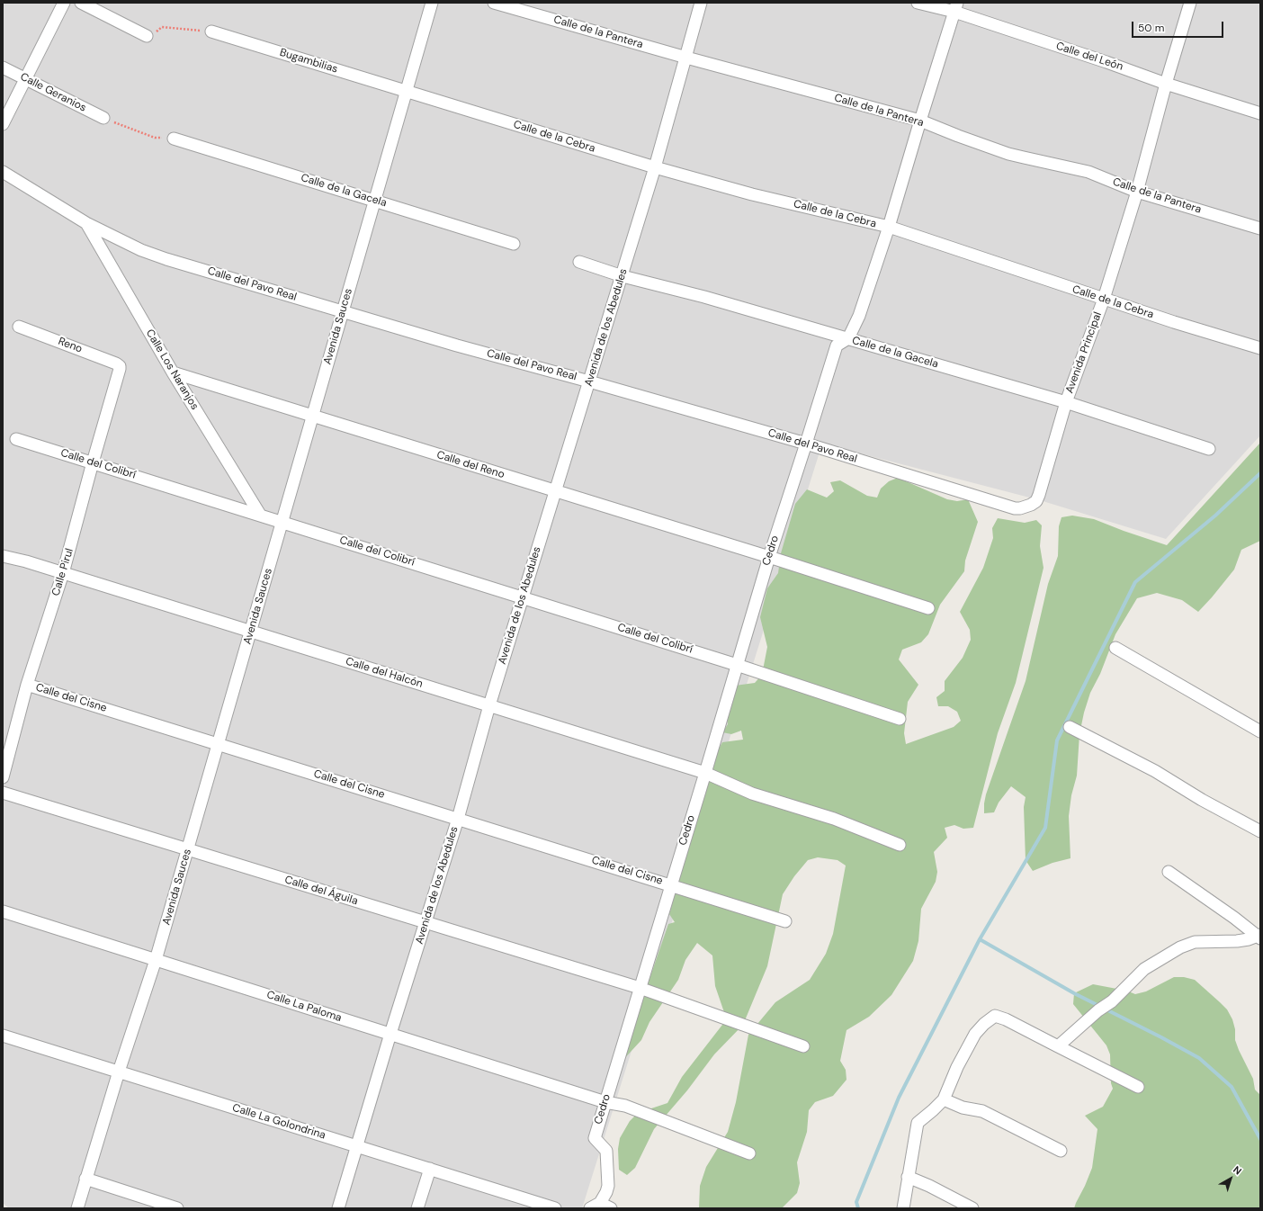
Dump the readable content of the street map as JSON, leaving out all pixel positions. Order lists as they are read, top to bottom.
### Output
{
  "streets": {
    "street": [
      "Calle de la Pantera",
      "Calle del León",
      "Bugambilias",
      "Calle Geranios",
      "Calle de la Cebra",
      "Calle de la Gacela",
      "Calle del Pavo Real",
      "Avenida Sauces",
      "Avenida de los Abedules",
      "Reno",
      "Avenida Principal",
      "Calle Los Naranjos",
      "Calle del Colibrí",
      "Calle del Reno",
      "Cedro",
      "Calle Pirul",
      "Calle del Halcón",
      "Calle del Cisne",
      "Calle del Águila",
      "Calle La Paloma",
      "Calle La Golondrina"
    ]
  },
  "crossings": [
    ["Calle de la Pantera", "Avenida de los Abedules"],
    ["Calle de la Pantera", "Avenida Principal"],
    ["Calle del León", "Avenida Principal"],
    ["Bugambilias", "Calle de la Cebra"],
    ["Bugambilias", "Avenida Sauces"],
    ["Calle de la Cebra", "Avenida Sauces"],
    ["Calle de la Cebra", "Avenida de los Abedules"],
    ["Calle de la Cebra", "Avenida Principal"],
    ["Calle de la Gacela", "Avenida Sauces"],
    ["Calle de la Gacela", "Avenida de los Abedules"],
    ["Calle de la Gacela", "Avenida Principal"],
    ["Calle de la Gacela", "Cedro"],
    ["Calle del Pavo Real", "Avenida Sauces"],
    ["Calle del Pavo Real", "Avenida de los Abedules"],
    ["Calle del Pavo Real", "Avenida Principal"],
    ["Calle del Pavo Real", "Calle Los Naranjos"],
    ["Calle del Pavo Real", "Cedro"],
    ["Avenida Sauces", "Calle del Colibrí"],
    ["Avenida Sauces", "Calle del Reno"],
    ["Avenida Sauces", "Calle del Halcón"],
    ["Avenida Sauces", "Calle del Cisne"],
    ["Avenida Sauces", "Calle del Águila"],
    ["Avenida Sauces", "Calle La Paloma"],
    ["Avenida Sauces", "Calle La Golondrina"],
    ["Avenida de los Abedules", "Calle del Colibrí"],
    ["Avenida de los Abedules", "Calle del Reno"],
    ["Avenida de los Abedules", "Calle del Halcón"],
    ["Avenida de los Abedules", "Calle del Cisne"],
    ["Avenida de los Abedules", "Calle del Águila"],
    ["Avenida de los Abedules", "Calle La Paloma"],
    ["Avenida de los Abedules", "Calle La Golondrina"],
    ["Reno", "Calle Pirul"],
    ["Calle Los Naranjos", "Calle del Colibrí"],
    ["Calle Los Naranjos", "Calle del Reno"],
    ["Calle del Colibrí", "Cedro"],
    ["Calle del Colibrí", "Calle Pirul"],
    ["Calle del Reno", "Cedro"],
    ["Cedro", "Calle del Halcón"],
    ["Cedro", "Calle del Cisne"],
    ["Cedro", "Calle del Águila"],
    ["Cedro", "Calle La Paloma"],
    ["Calle Pirul", "Calle del Halcón"],
    ["Calle Pirul", "Calle del Cisne"]
  ],
  "scale_bar": "50 m",
  "north": "top right"
}
